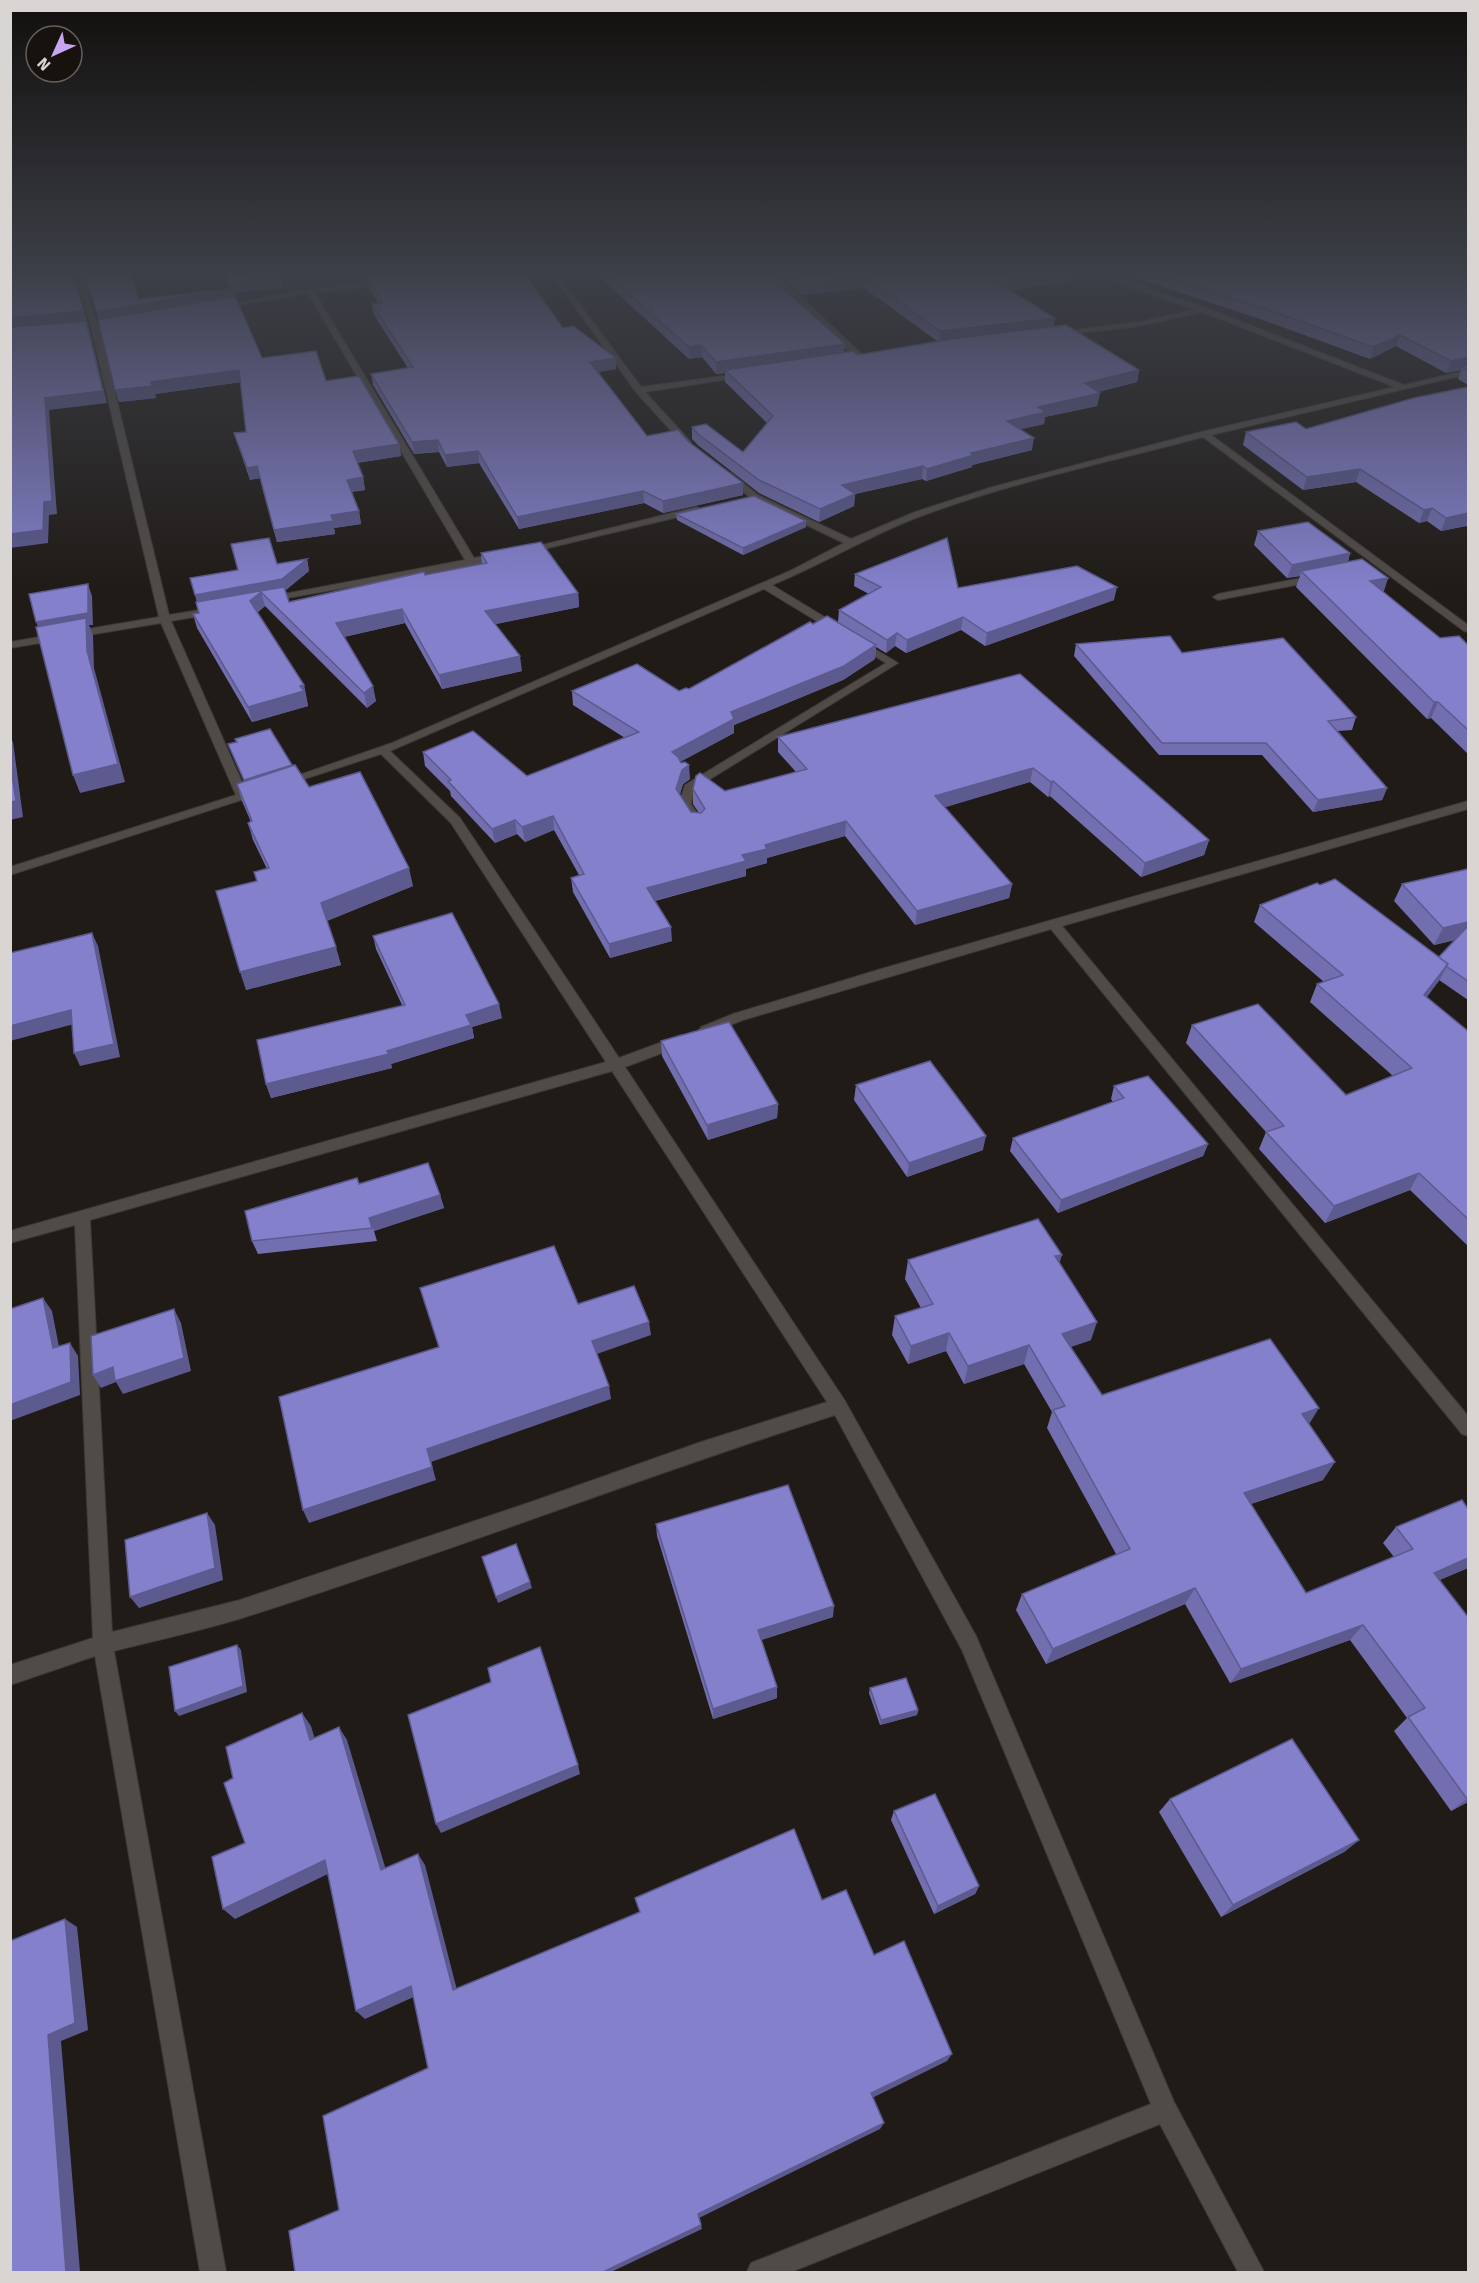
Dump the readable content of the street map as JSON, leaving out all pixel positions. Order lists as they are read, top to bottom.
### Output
{
  "north": "bottom left"
}
